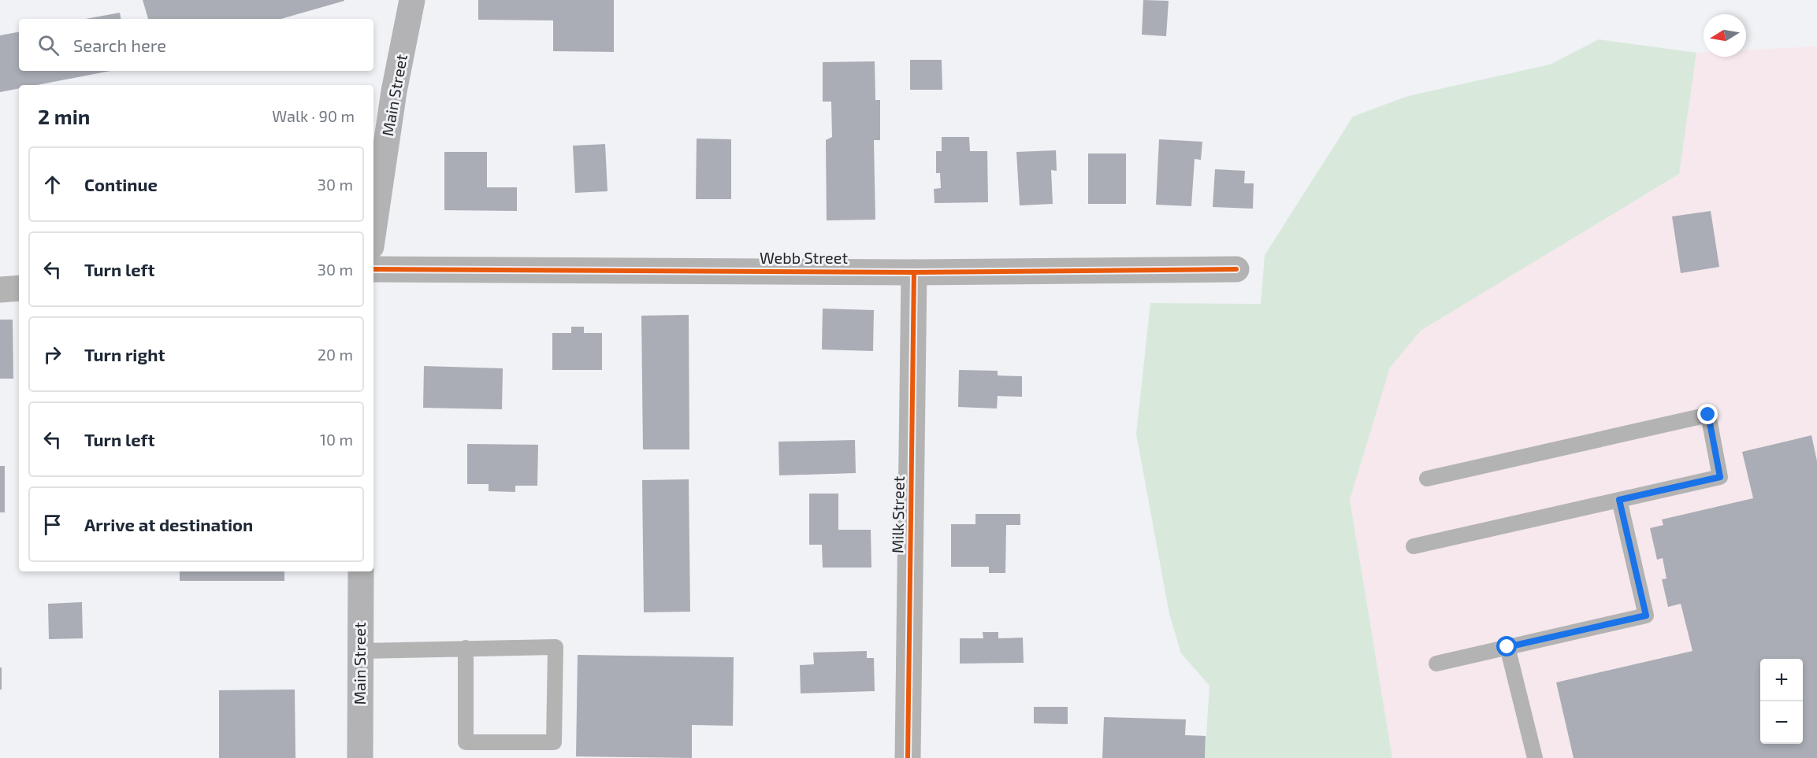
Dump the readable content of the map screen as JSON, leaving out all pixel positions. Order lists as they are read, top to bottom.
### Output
{
  "streets": {
    "main road": ["Main Street"],
    "street": ["Webb Street", "Milk Street"]
  },
  "crossings": [
    ["Webb Street", "Milk Street"]
  ],
  "north": "left",
  "page": {
    "search": "Search here",
    "heading": ["2 min", "Walk · 90 m"],
    "list": [
      ["Continue", "30 m"],
      ["Turn left", "30 m"],
      ["Turn right", "20 m"],
      ["Turn left", "10 m"],
      "Arrive at destination"
    ],
    "map_buttons": ["+", "−"]
  }
}
